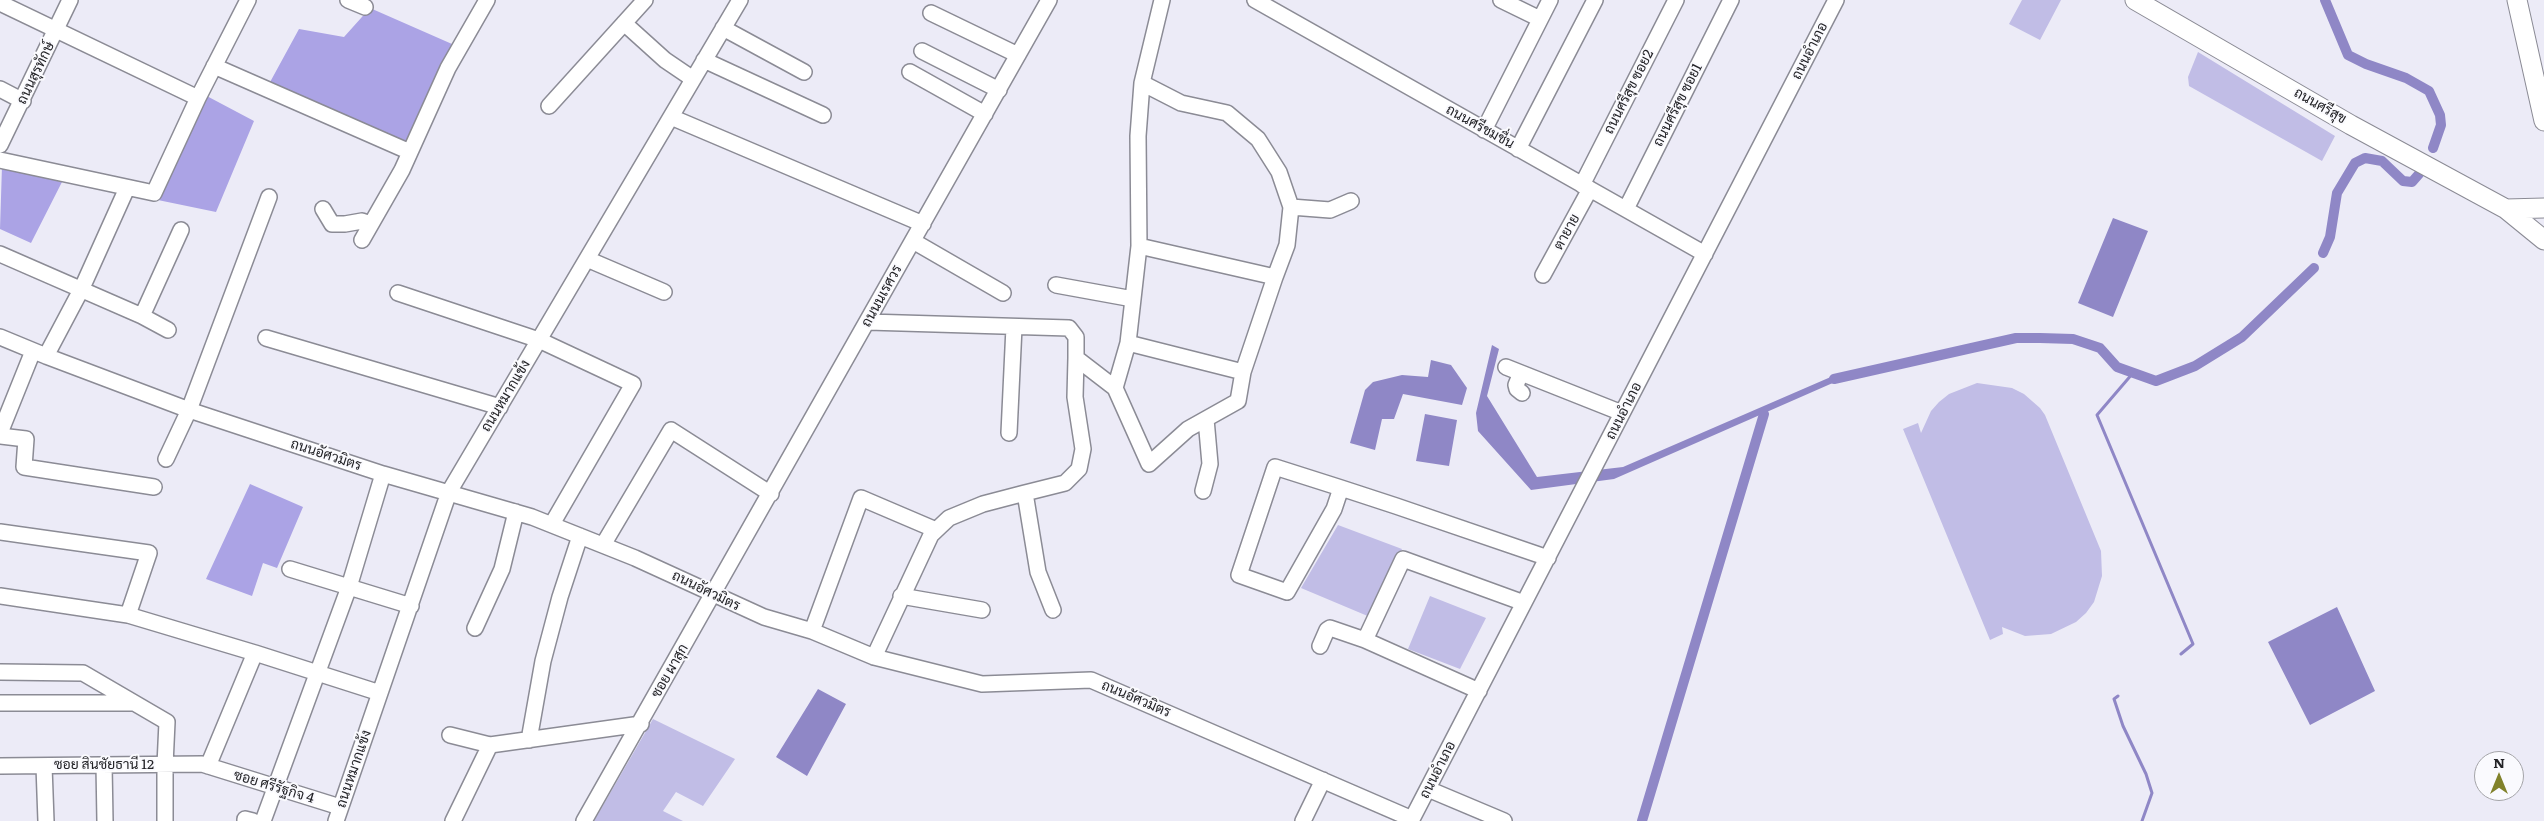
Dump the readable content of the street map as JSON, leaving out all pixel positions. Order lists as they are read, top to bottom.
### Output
{
  "streets": {
    "main road": ["ถนนศรีสุข"],
    "street": [
      "ถนนอำเภอ",
      "ถนนสุรทักษ์",
      "ถนนศรีสุข ซอย2",
      "ถนนศรีสุข ซอย1",
      "ถนนศรีชมชื่น",
      "ตายาย",
      "ถนนนเรศวร",
      "ถนนหมากแข้ง",
      "ถนนอัศวมิตร",
      "ซอย ผาสุก",
      "ซอย สินชัยธานี 12",
      "ซอย ศรีรัฐกิจ 4"
    ]
  },
  "crossings": [
    ["ถนนอำเภอ", "ถนนศรีชมชื่น"],
    ["ถนนอำเภอ", "ถนนอัศวมิตร"],
    ["ถนนศรีสุข ซอย2", "ถนนศรีชมชื่น"],
    ["ถนนศรีสุข ซอย2", "ตายาย"],
    ["ถนนศรีสุข ซอย1", "ถนนศรีชมชื่น"],
    ["ถนนศรีชมชื่น", "ตายาย"],
    ["ถนนนเรศวร", "ถนนอัศวมิตร"],
    ["ถนนนเรศวร", "ซอย ผาสุก"],
    ["ถนนหมากแข้ง", "ถนนอัศวมิตร"],
    ["ถนนหมากแข้ง", "ซอย ศรีรัฐกิจ 4"],
    ["ถนนอัศวมิตร", "ซอย ผาสุก"],
    ["ซอย สินชัยธานี 12", "ซอย ศรีรัฐกิจ 4"]
  ],
  "north": "top"
}
